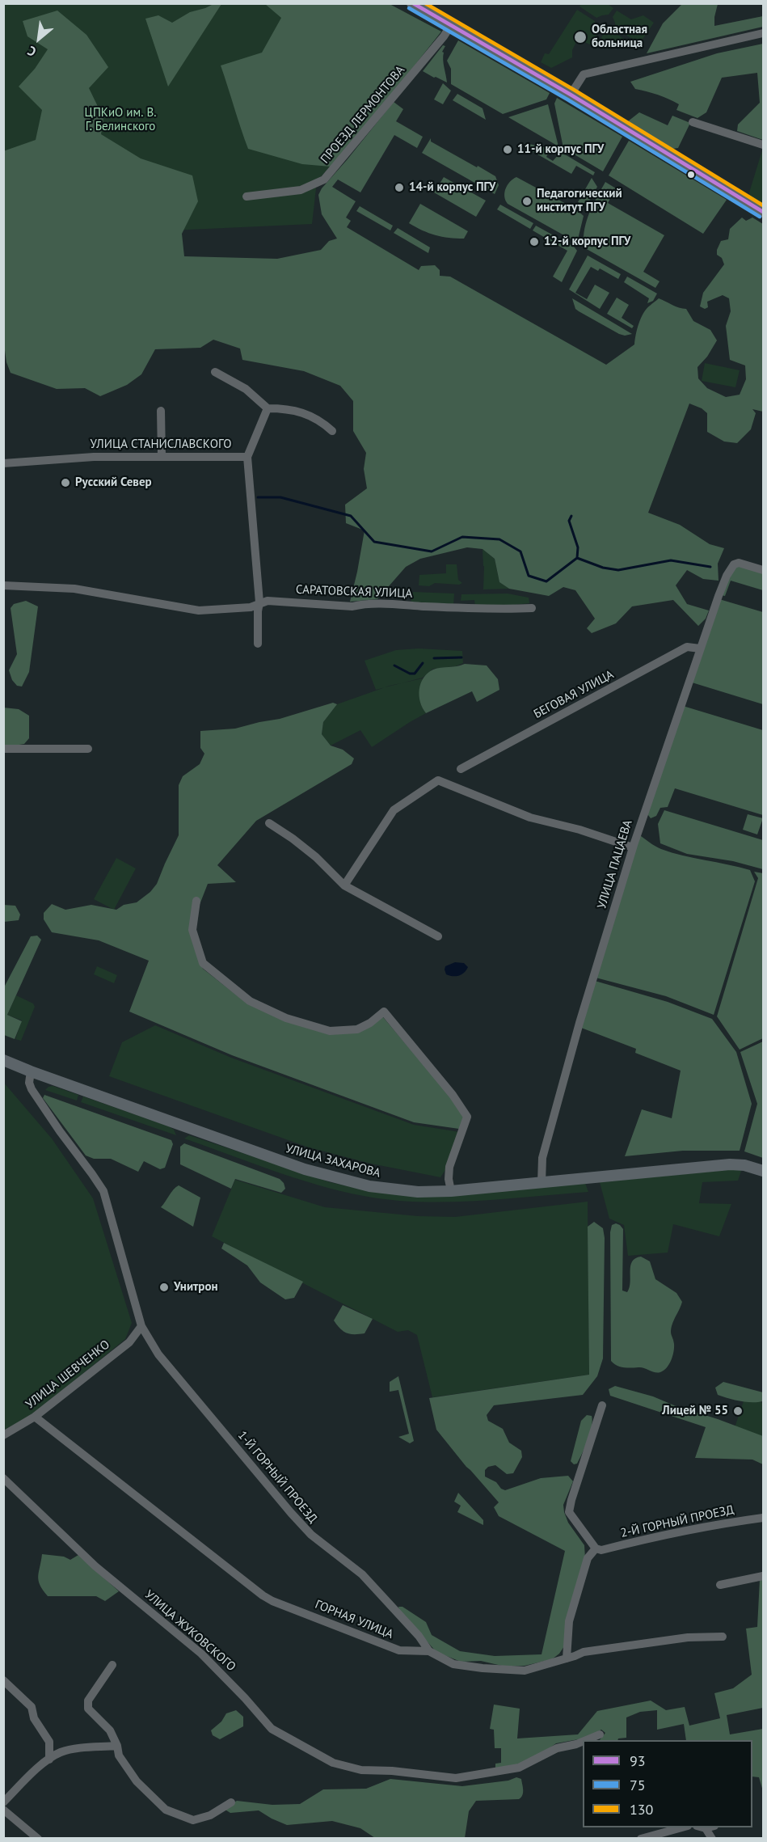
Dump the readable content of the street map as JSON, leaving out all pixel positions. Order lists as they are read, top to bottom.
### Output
{
  "streets": {
    "main road": ["УЛИЦА ЗАХАРОВА"],
    "street": [
      "ПРОЕЗД ЛЕРМОНТОВА",
      "УЛИЦА СТАНИСЛАВСКОГО",
      "САРАТОВСКАЯ УЛИЦА",
      "БЕГОВАЯ УЛИЦА",
      "УЛИЦА ПАЦАЕВА",
      "УЛИЦА ШЕВЧЕНКО",
      "1-Й ГОРНЫЙ ПРОЕЗД",
      "2-Й ГОРНЫЙ ПРОЕЗД",
      "ГОРНАЯ УЛИЦА",
      "УЛИЦА ЖУКОВСКОГО"
    ]
  },
  "crossings": [
    ["УЛИЦА СТАНИСЛАВСКОГО", "САРАТОВСКАЯ УЛИЦА"],
    ["БЕГОВАЯ УЛИЦА", "УЛИЦА ПАЦАЕВА"],
    ["УЛИЦА ПАЦАЕВА", "УЛИЦА ЗАХАРОВА"],
    ["УЛИЦА ЗАХАРОВА", "1-Й ГОРНЫЙ ПРОЕЗД"],
    ["УЛИЦА ШЕВЧЕНКО", "1-Й ГОРНЫЙ ПРОЕЗД"],
    ["УЛИЦА ШЕВЧЕНКО", "ГОРНАЯ УЛИЦА"],
    ["1-Й ГОРНЫЙ ПРОЕЗД", "ГОРНАЯ УЛИЦА"]
  ],
  "parks": ["ЦПКиО им. В. Г. Белинского"],
  "places": [
    "Областная больница",
    "11-й корпус ПГУ",
    "14-й корпус ПГУ",
    "Педагогический институт ПГУ",
    "12-й корпус ПГУ",
    "Русский Север",
    "Унитрон",
    "Лицей № 55"
  ],
  "lines": ["transit line 93", "transit line 130", "transit line 75"],
  "legend": ["93", "75", "130"],
  "north": "bottom left"
}
